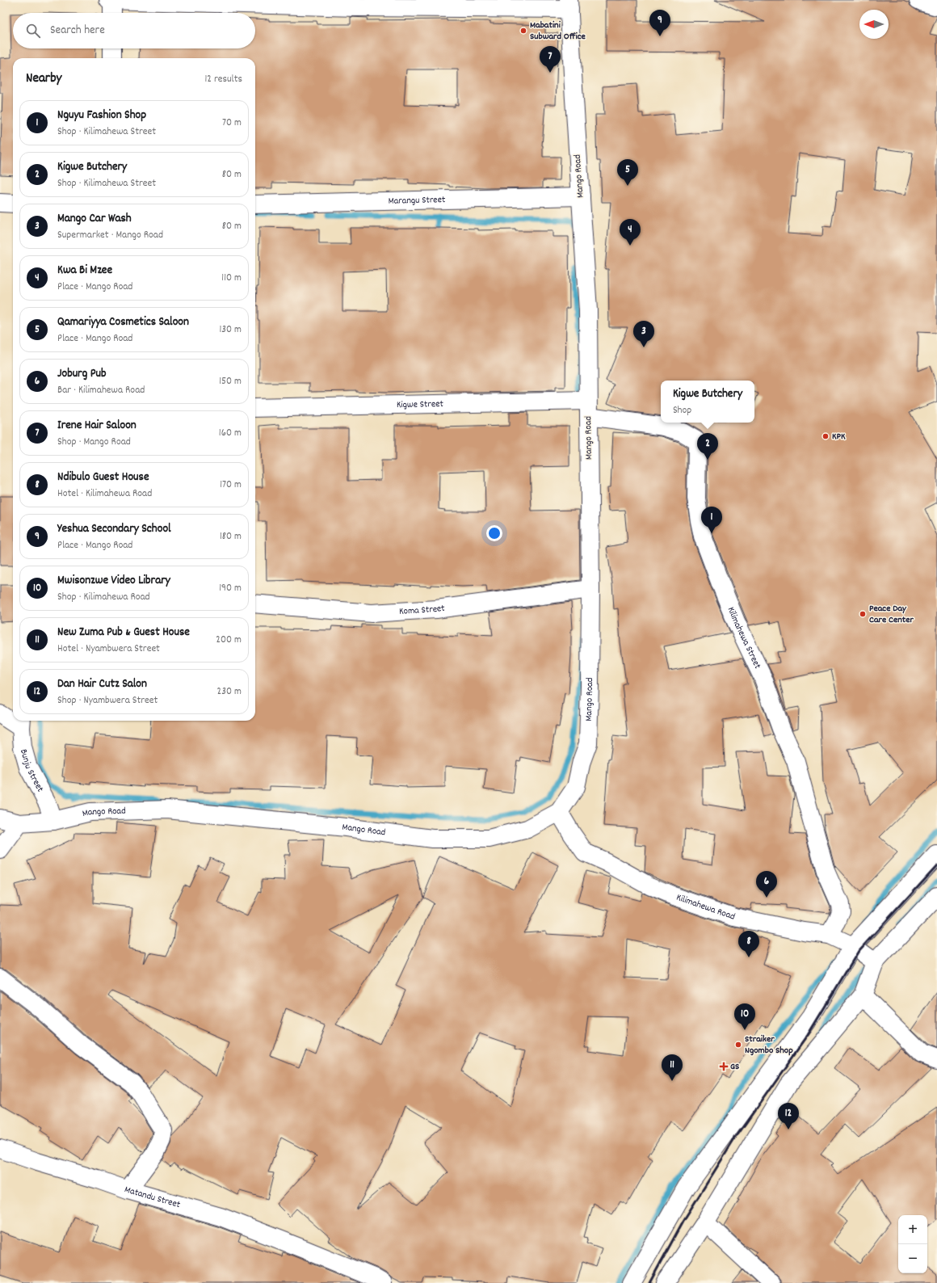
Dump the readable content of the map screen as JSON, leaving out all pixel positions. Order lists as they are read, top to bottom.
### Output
{
  "streets": {
    "street": [
      "Mango Road",
      "Marangu Street",
      "Kigwe Street",
      "Koma Street",
      "Kilimahewa Street",
      "Bunju Street",
      "Kilimahewa Road",
      "Matandu Street"
    ]
  },
  "crossings": [
    ["Mango Road", "Marangu Street"],
    ["Mango Road", "Kigwe Street"],
    ["Mango Road", "Koma Street"],
    ["Mango Road", "Kilimahewa Street"],
    ["Mango Road", "Bunju Street"],
    ["Mango Road", "Kilimahewa Road"],
    ["Kigwe Street", "Kilimahewa Street"],
    ["Kilimahewa Street", "Kilimahewa Road"]
  ],
  "places": {
    "other": [
      "Mabatini Subward Office",
      "KPK",
      "Peace Day Care Center",
      "Straiker Ngombo Shop"
    ],
    "health": ["GS"]
  },
  "north": "left",
  "page": {
    "pins": [
      "9",
      "7",
      "5",
      "4",
      "3",
      "2",
      "1",
      "6",
      "8",
      "10",
      "11",
      "12"
    ],
    "search": "Search here",
    "heading": ["Nearby", "12 results"],
    "list": [
      {
        "mark": "1",
        "name": "Nguyu Fashion Shop",
        "note": "Shop · Kilimahewa Street",
        "value": "70 m"
      },
      {
        "mark": "2",
        "name": "Kigwe Butchery",
        "note": "Shop · Kilimahewa Street",
        "value": "80 m"
      },
      {
        "mark": "3",
        "name": "Mango Car Wash",
        "note": "Supermarket · Mango Road",
        "value": "80 m"
      },
      {
        "mark": "4",
        "name": "Kwa Bi Mzee",
        "note": "Place · Mango Road",
        "value": "110 m"
      },
      {
        "mark": "5",
        "name": "Qamariyya Cosmetics Saloon",
        "note": "Place · Mango Road",
        "value": "130 m"
      },
      {
        "mark": "6",
        "name": "Joburg Pub",
        "note": "Bar · Kilimahewa Road",
        "value": "150 m"
      },
      {
        "mark": "7",
        "name": "Irene Hair Saloon",
        "note": "Shop · Mango Road",
        "value": "160 m"
      },
      {
        "mark": "8",
        "name": "Ndibulo Guest House",
        "note": "Hotel · Kilimahewa Road",
        "value": "170 m"
      },
      {
        "mark": "9",
        "name": "Yeshua Secondary School",
        "note": "Place · Mango Road",
        "value": "180 m"
      },
      {
        "mark": "10",
        "name": "Mwisonzwe Video Library",
        "note": "Shop · Kilimahewa Road",
        "value": "190 m"
      },
      {
        "mark": "11",
        "name": "New Zuma Pub & Guest House",
        "note": "Hotel · Nyambwera Street",
        "value": "200 m"
      },
      {
        "mark": "12",
        "name": "Dan Hair Cutz Salon",
        "note": "Shop · Nyambwera Street",
        "value": "230 m"
      }
    ],
    "popup": ["Kigwe Butchery", "Shop"],
    "map_buttons": ["+", "−"]
  }
}
